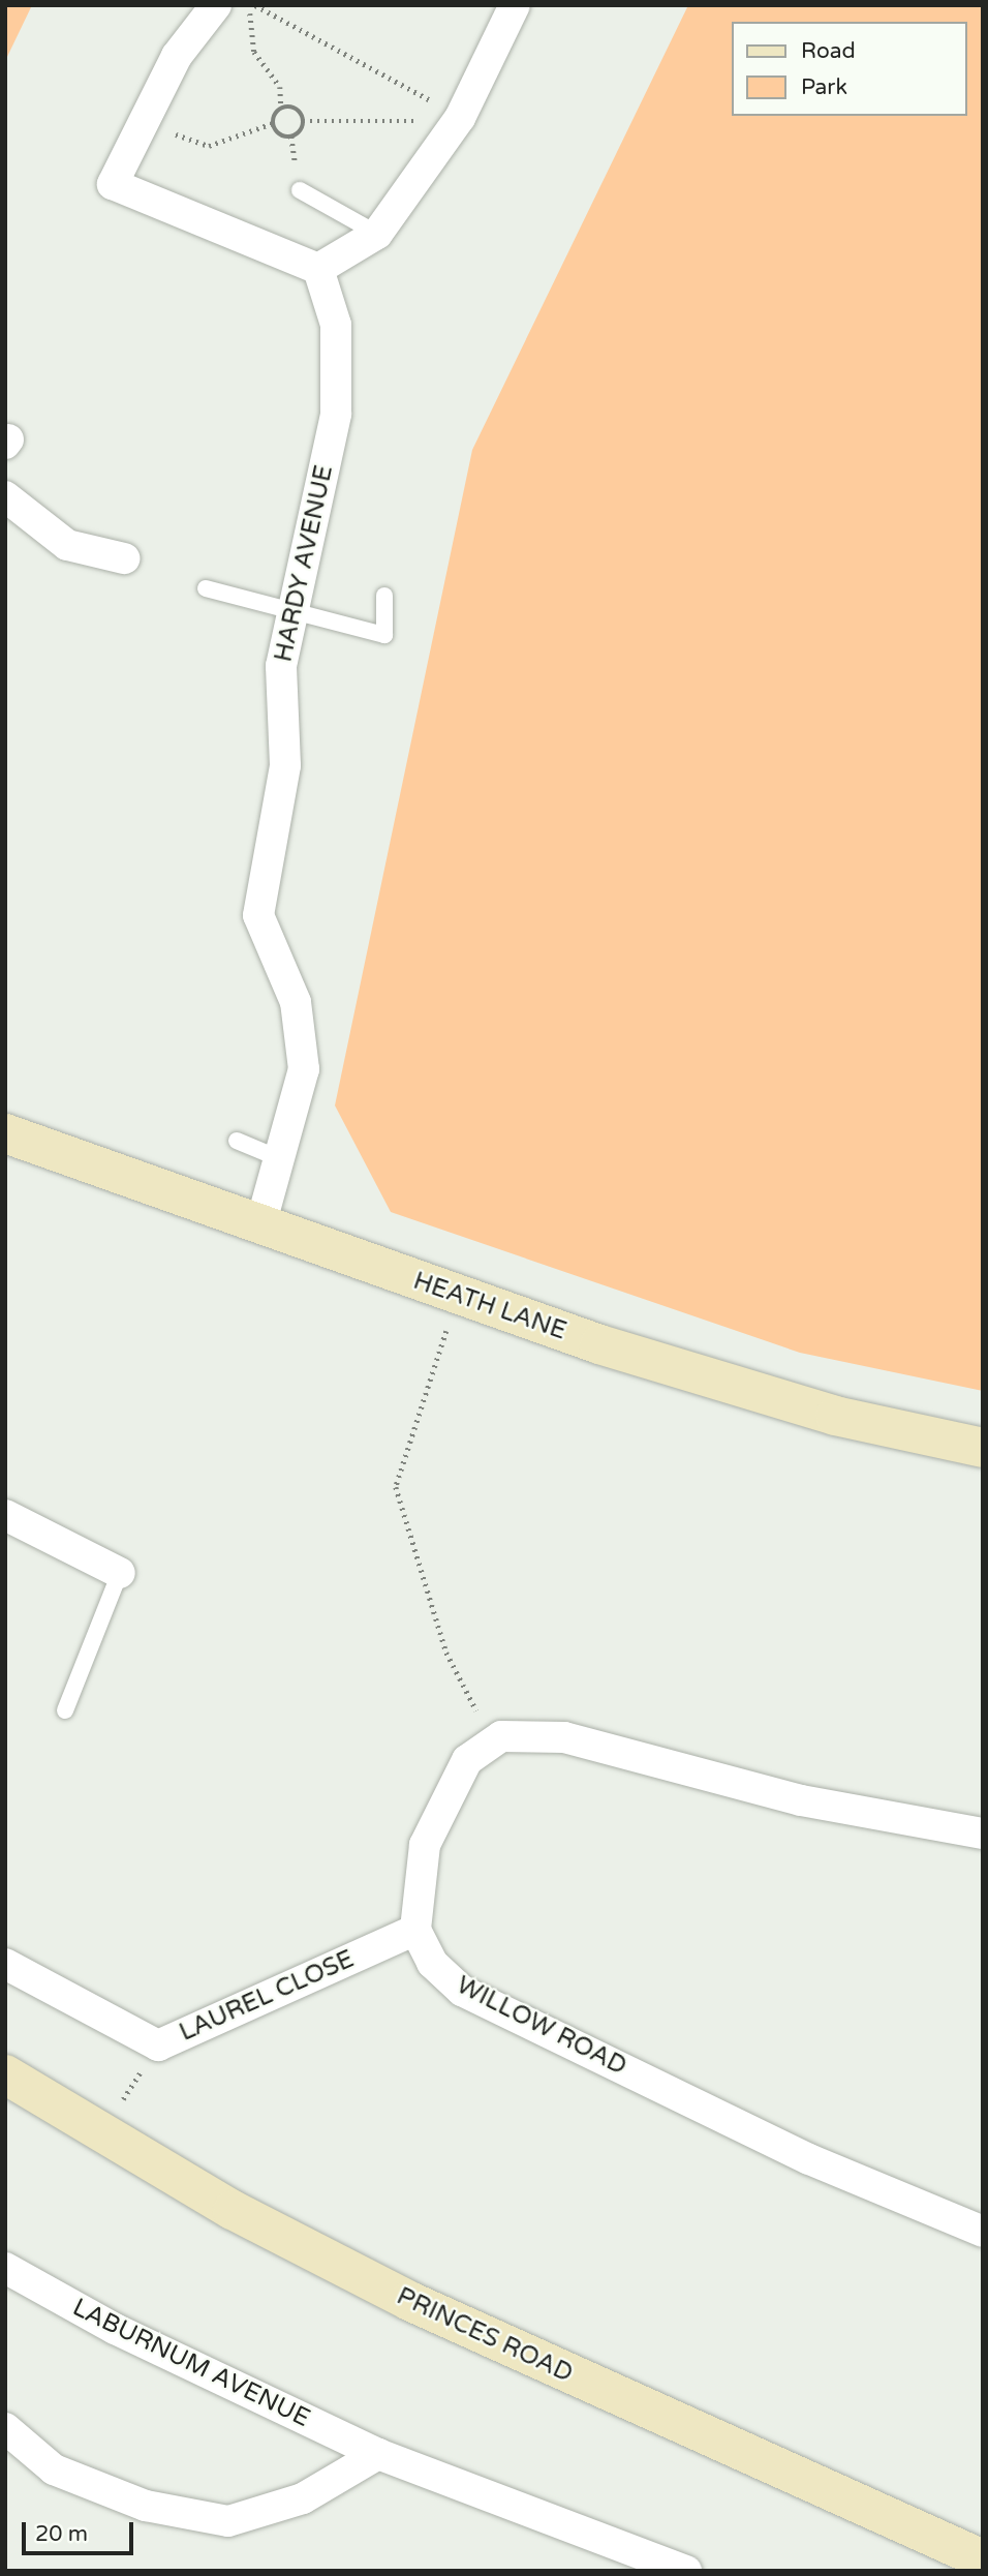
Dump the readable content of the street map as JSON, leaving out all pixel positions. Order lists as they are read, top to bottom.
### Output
{
  "streets": {
    "main road": ["HEATH LANE", "PRINCES ROAD"],
    "street": [
      "HARDY AVENUE",
      "LAUREL CLOSE",
      "WILLOW ROAD",
      "LABURNUM AVENUE"
    ]
  },
  "crossings": [
    ["HARDY AVENUE", "HEATH LANE"],
    ["LAUREL CLOSE", "WILLOW ROAD"]
  ],
  "legend": ["Road", "Park"],
  "scale_bar": "20 m"
}
